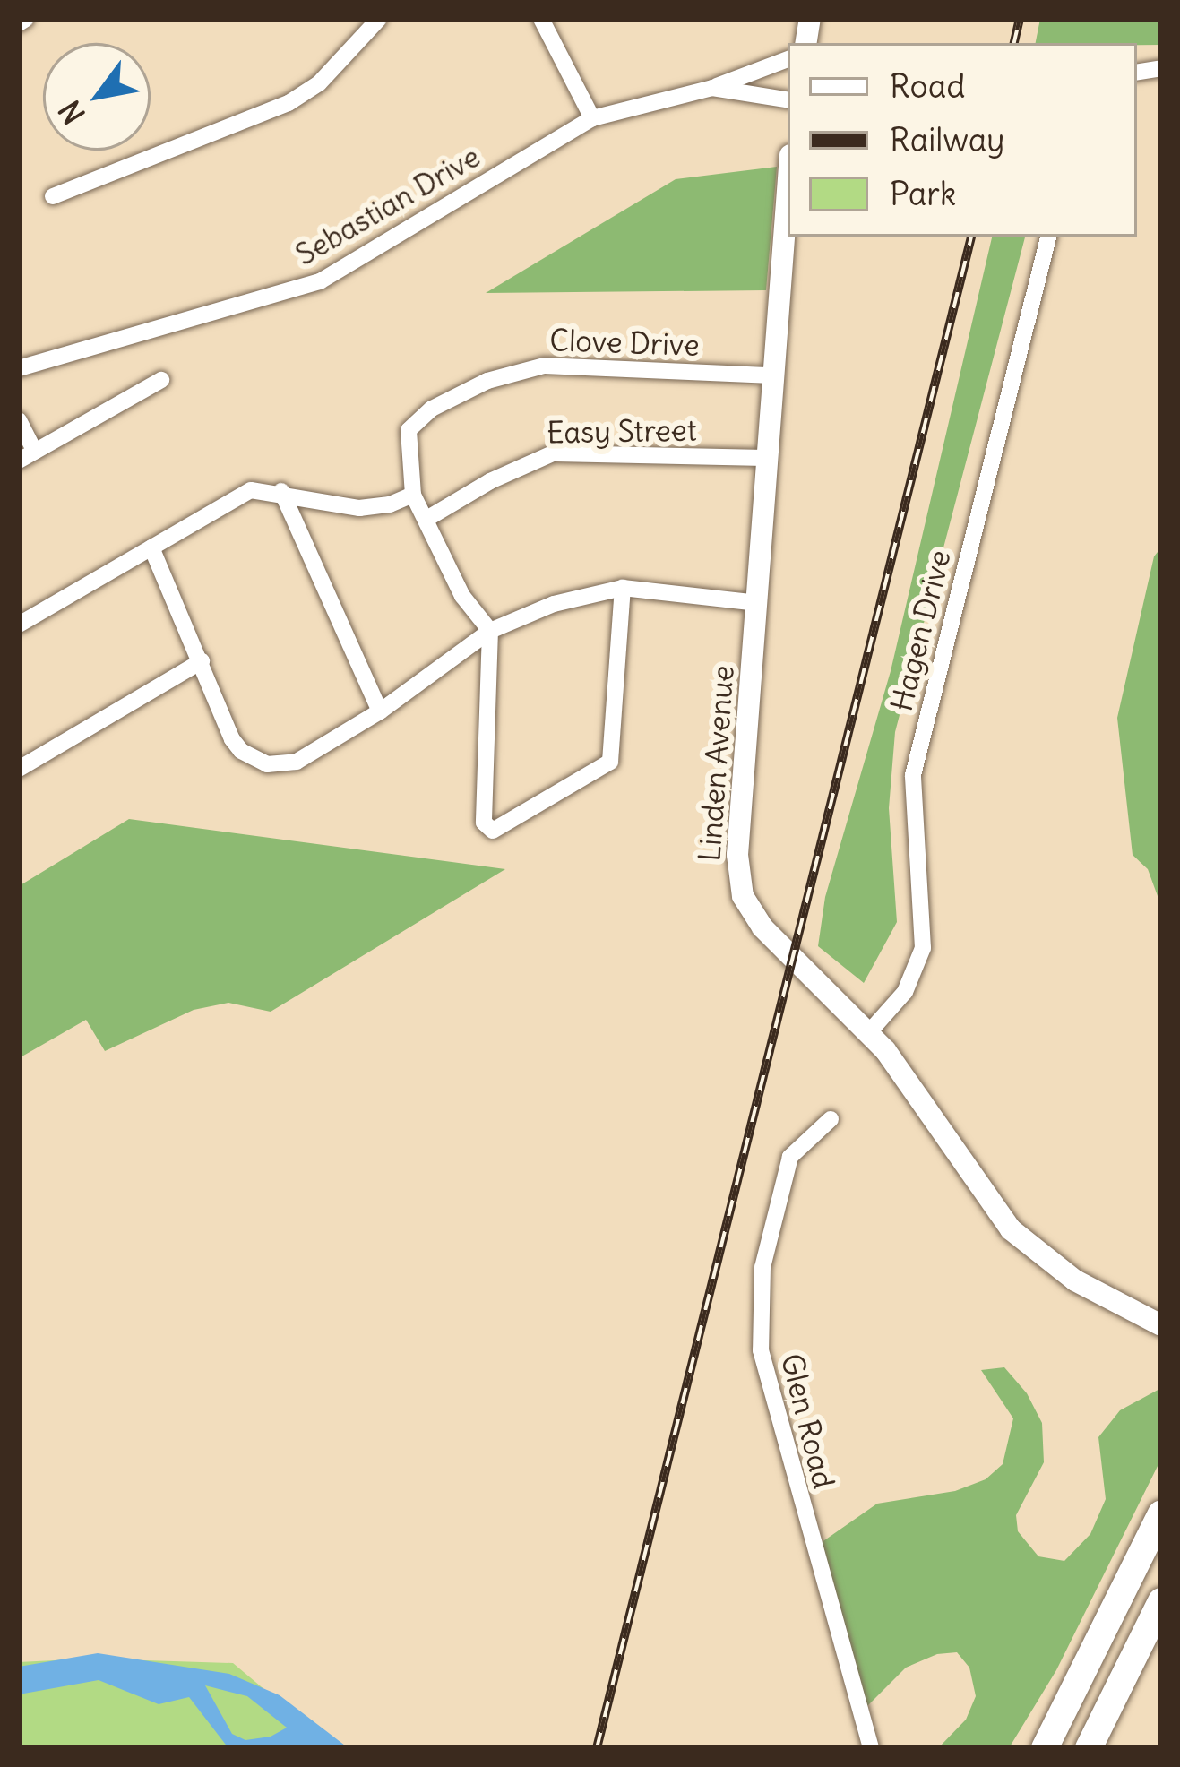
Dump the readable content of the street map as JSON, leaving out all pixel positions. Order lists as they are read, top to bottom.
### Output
{
  "streets": {
    "street": [
      "Sebastian Drive",
      "Clove Drive",
      "Easy Street",
      "Hagen Drive",
      "Linden Avenue",
      "Glen Road"
    ]
  },
  "crossings": [
    ["Clove Drive", "Easy Street"],
    ["Clove Drive", "Linden Avenue"],
    ["Easy Street", "Linden Avenue"],
    ["Hagen Drive", "Linden Avenue"]
  ],
  "legend": ["Road", "Railway", "Park"],
  "north": "bottom left"
}
